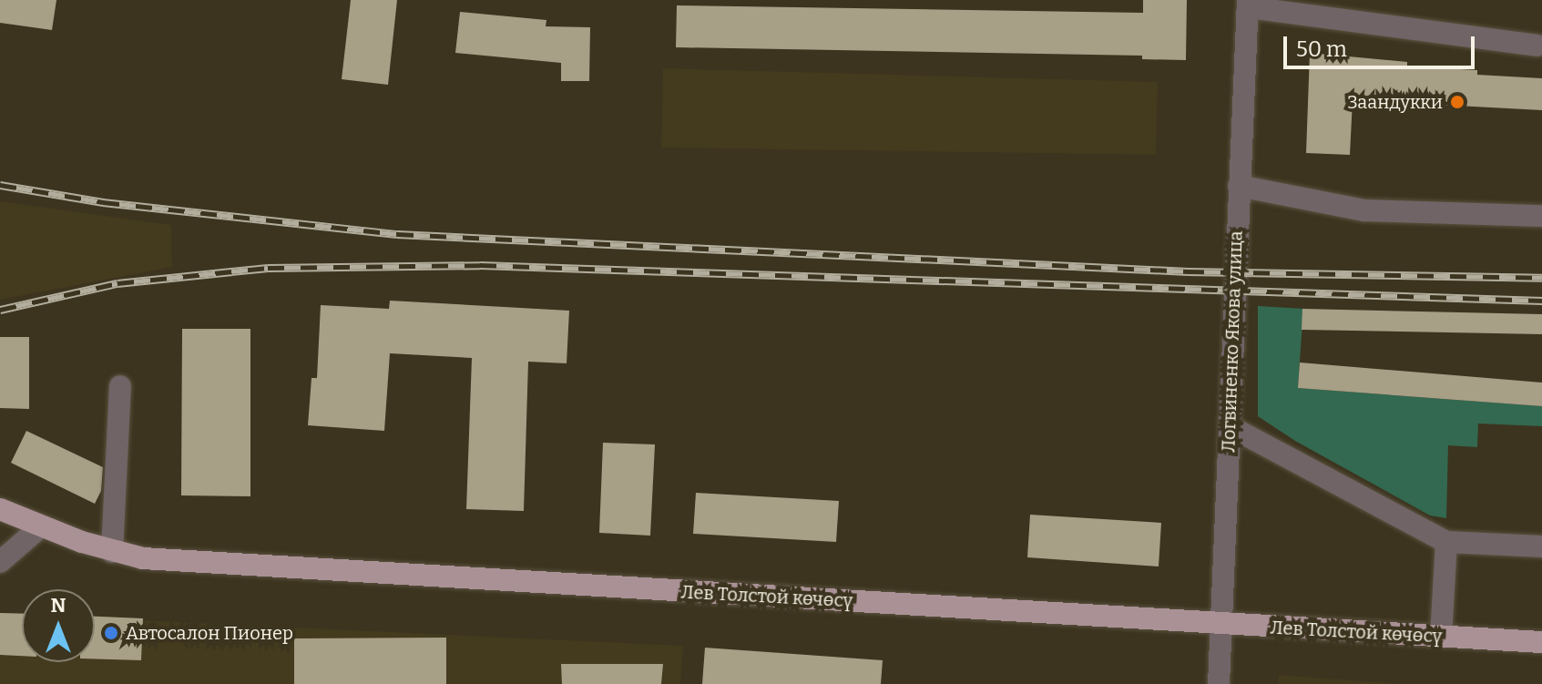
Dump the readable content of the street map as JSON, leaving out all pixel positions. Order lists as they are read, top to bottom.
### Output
{
  "streets": {
    "main road": ["Лев Толстой көчөсү"],
    "street": ["Логвиненко Якова улица"]
  },
  "crossings": [
    ["Логвиненко Якова улица", "Лев Толстой көчөсү"]
  ],
  "places": ["Заандукки", "Автосалон Пионер"],
  "scale_bar": "50 m",
  "north": "top"
}
